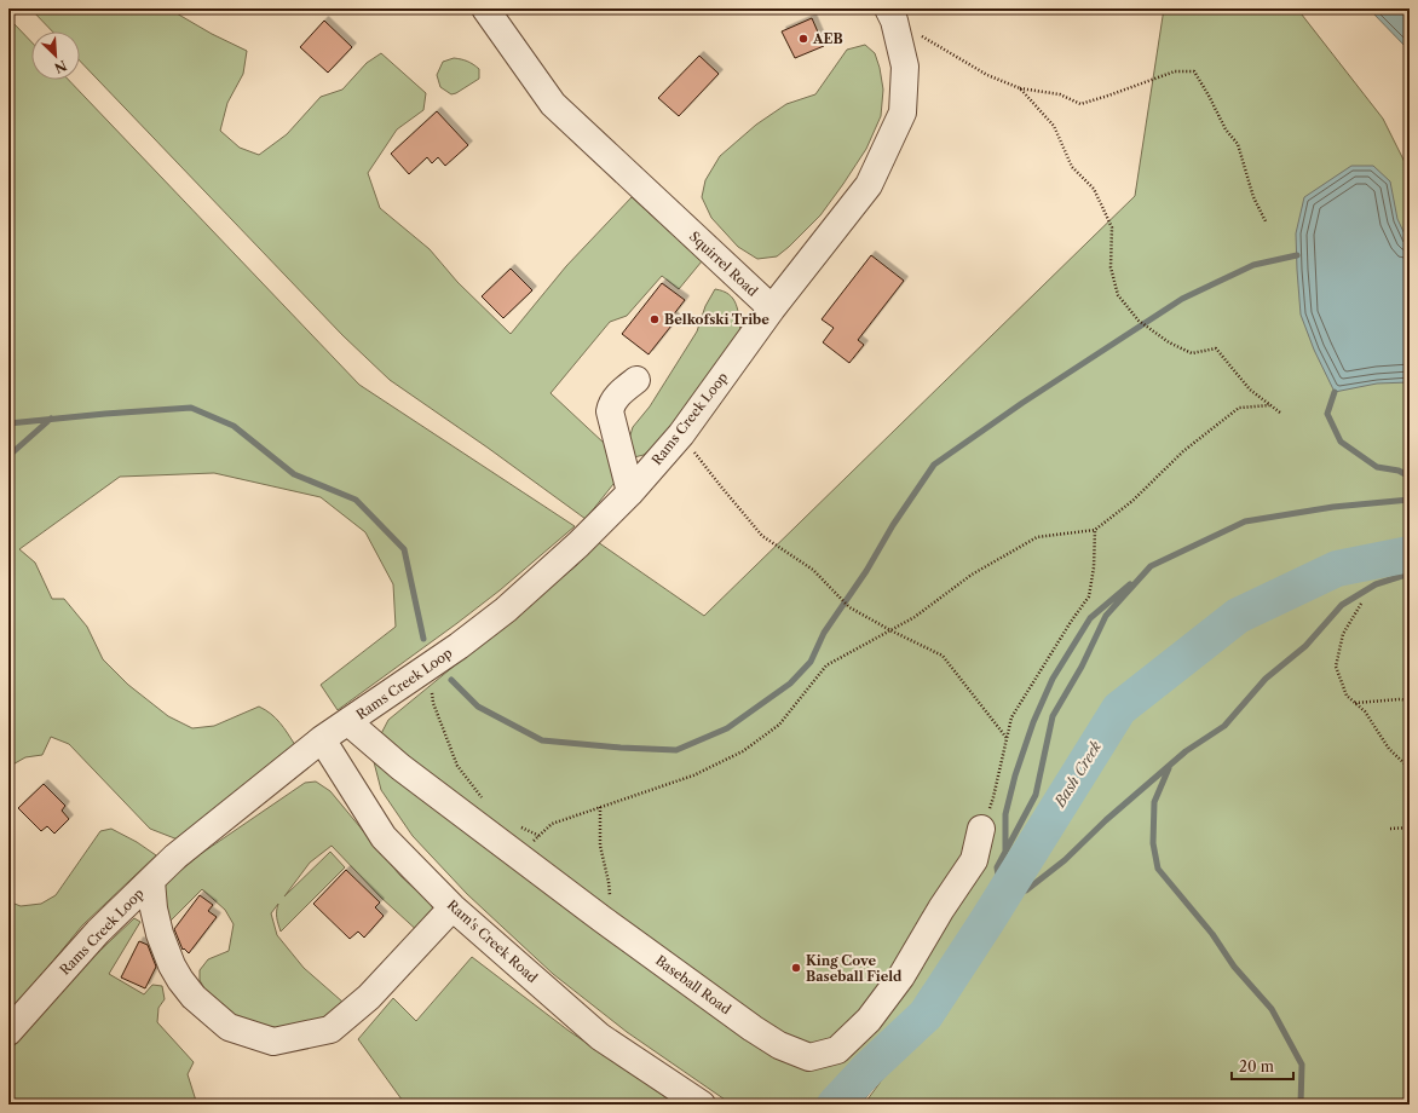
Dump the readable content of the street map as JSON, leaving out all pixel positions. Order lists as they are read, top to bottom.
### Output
{
  "streets": {
    "street": [
      "Squirrel Road",
      "Rams Creek Loop",
      "Ram's Creek Road",
      "Baseball Road"
    ]
  },
  "crossings": [
    ["Squirrel Road", "Rams Creek Loop"],
    ["Rams Creek Loop", "Ram's Creek Road"],
    ["Rams Creek Loop", "Baseball Road"]
  ],
  "water": ["Bash Creek"],
  "places": ["AEB", "Belkofski Tribe", "King Cove Baseball Field"],
  "scale_bar": "20 m",
  "north": "bottom right"
}
